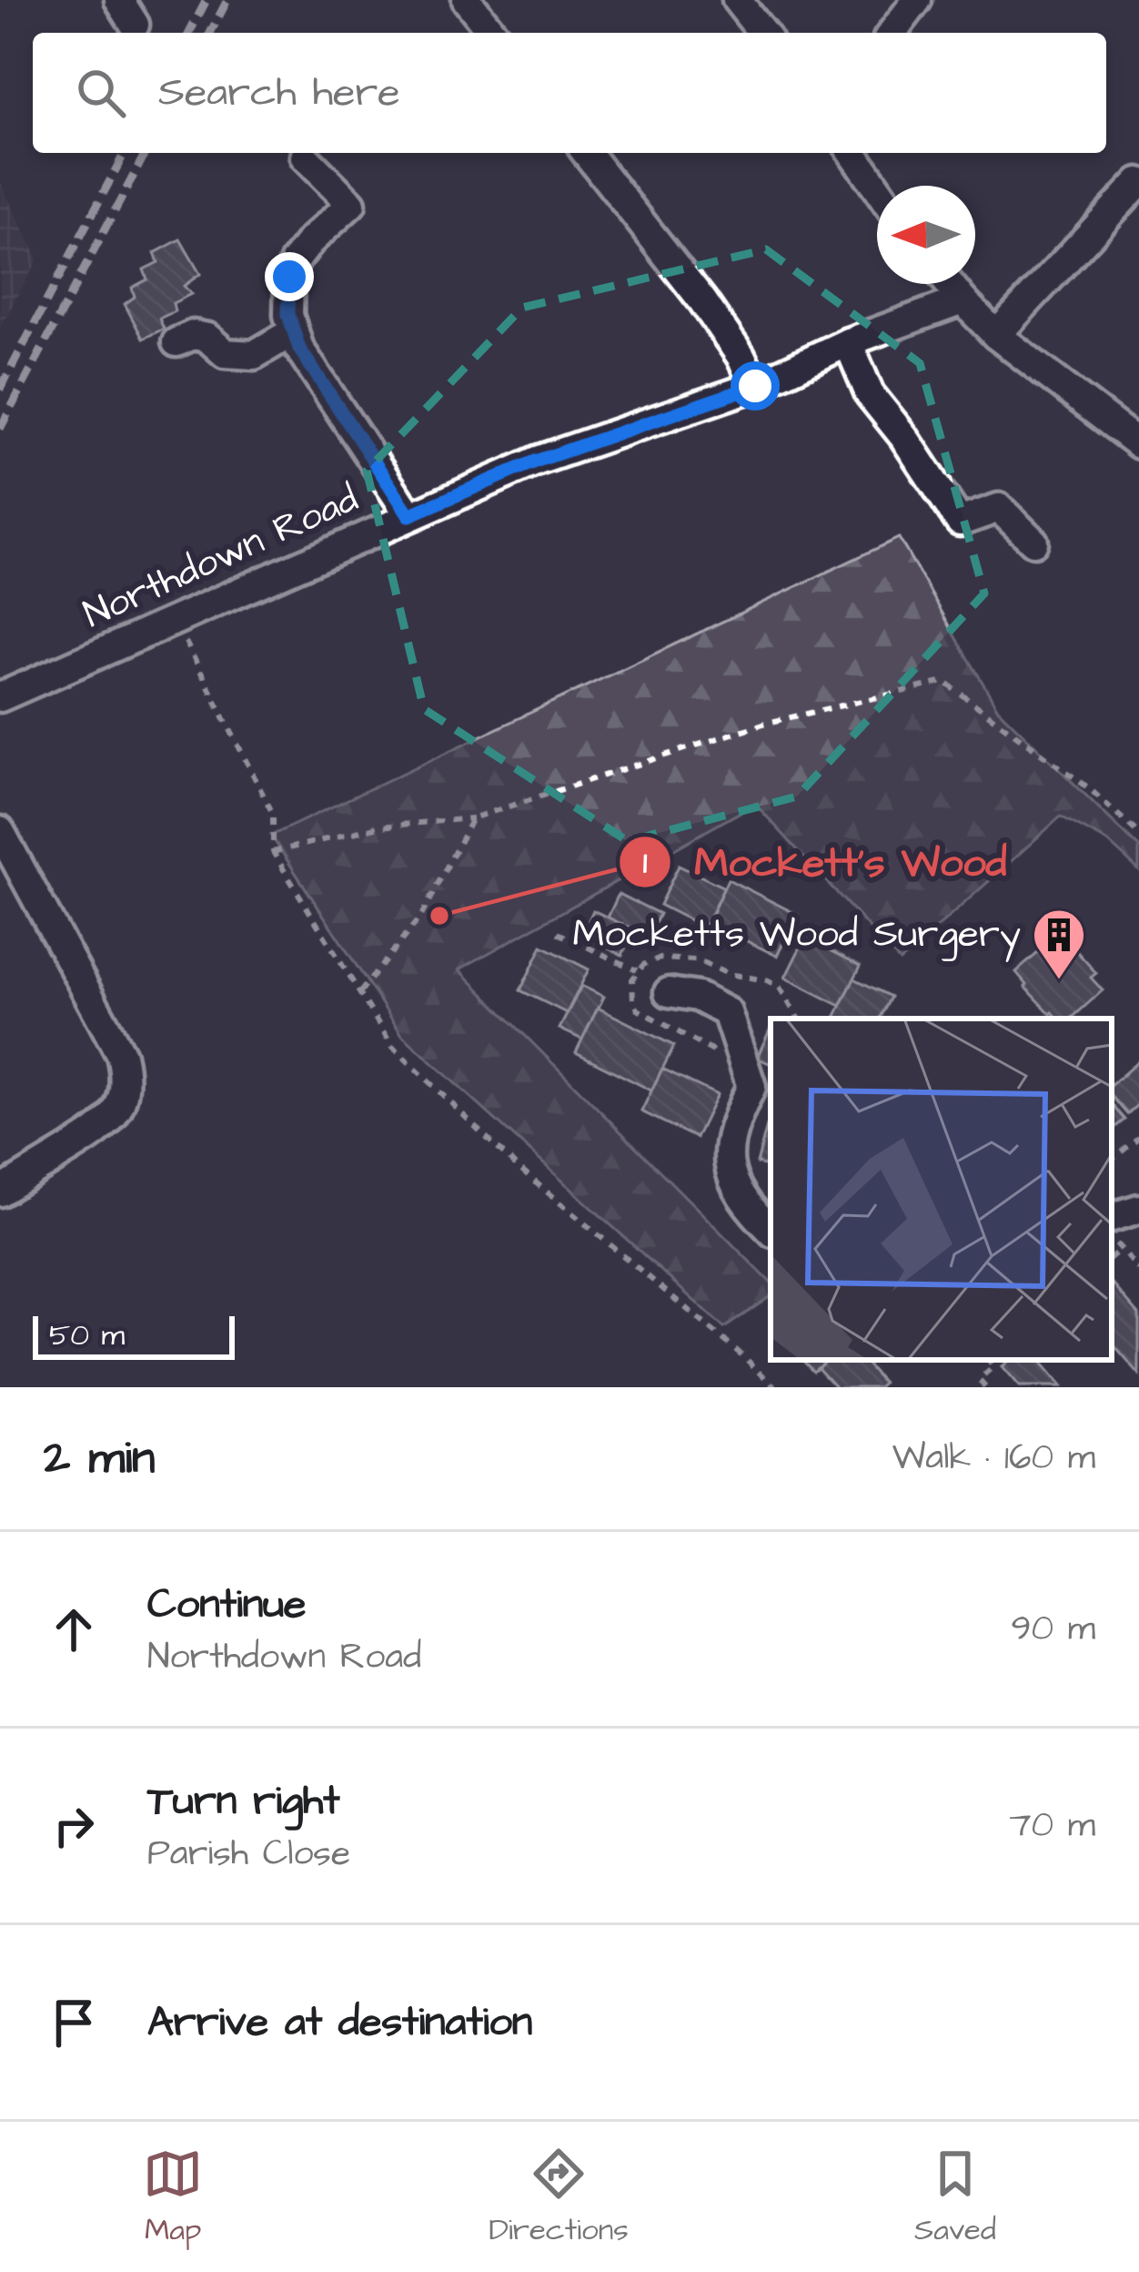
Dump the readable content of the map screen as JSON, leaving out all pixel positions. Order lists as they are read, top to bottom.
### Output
{
  "streets": {
    "street": ["Northdown Road"]
  },
  "places": {
    "other": ["Mockett's Wood"],
    "building": ["Mocketts Wood Surgery"]
  },
  "scale_bar": "50 m",
  "north": "left",
  "page": {
    "search": "Search here",
    "scale": "50 m",
    "heading": ["2 min", "Walk · 160 m"],
    "list": [
      ["Continue", "Northdown Road", "90 m"],
      ["Turn right", "Parish Close", "70 m"],
      "Arrive at destination"
    ],
    "nav": ["Map", "Directions", "Saved"]
  }
}
